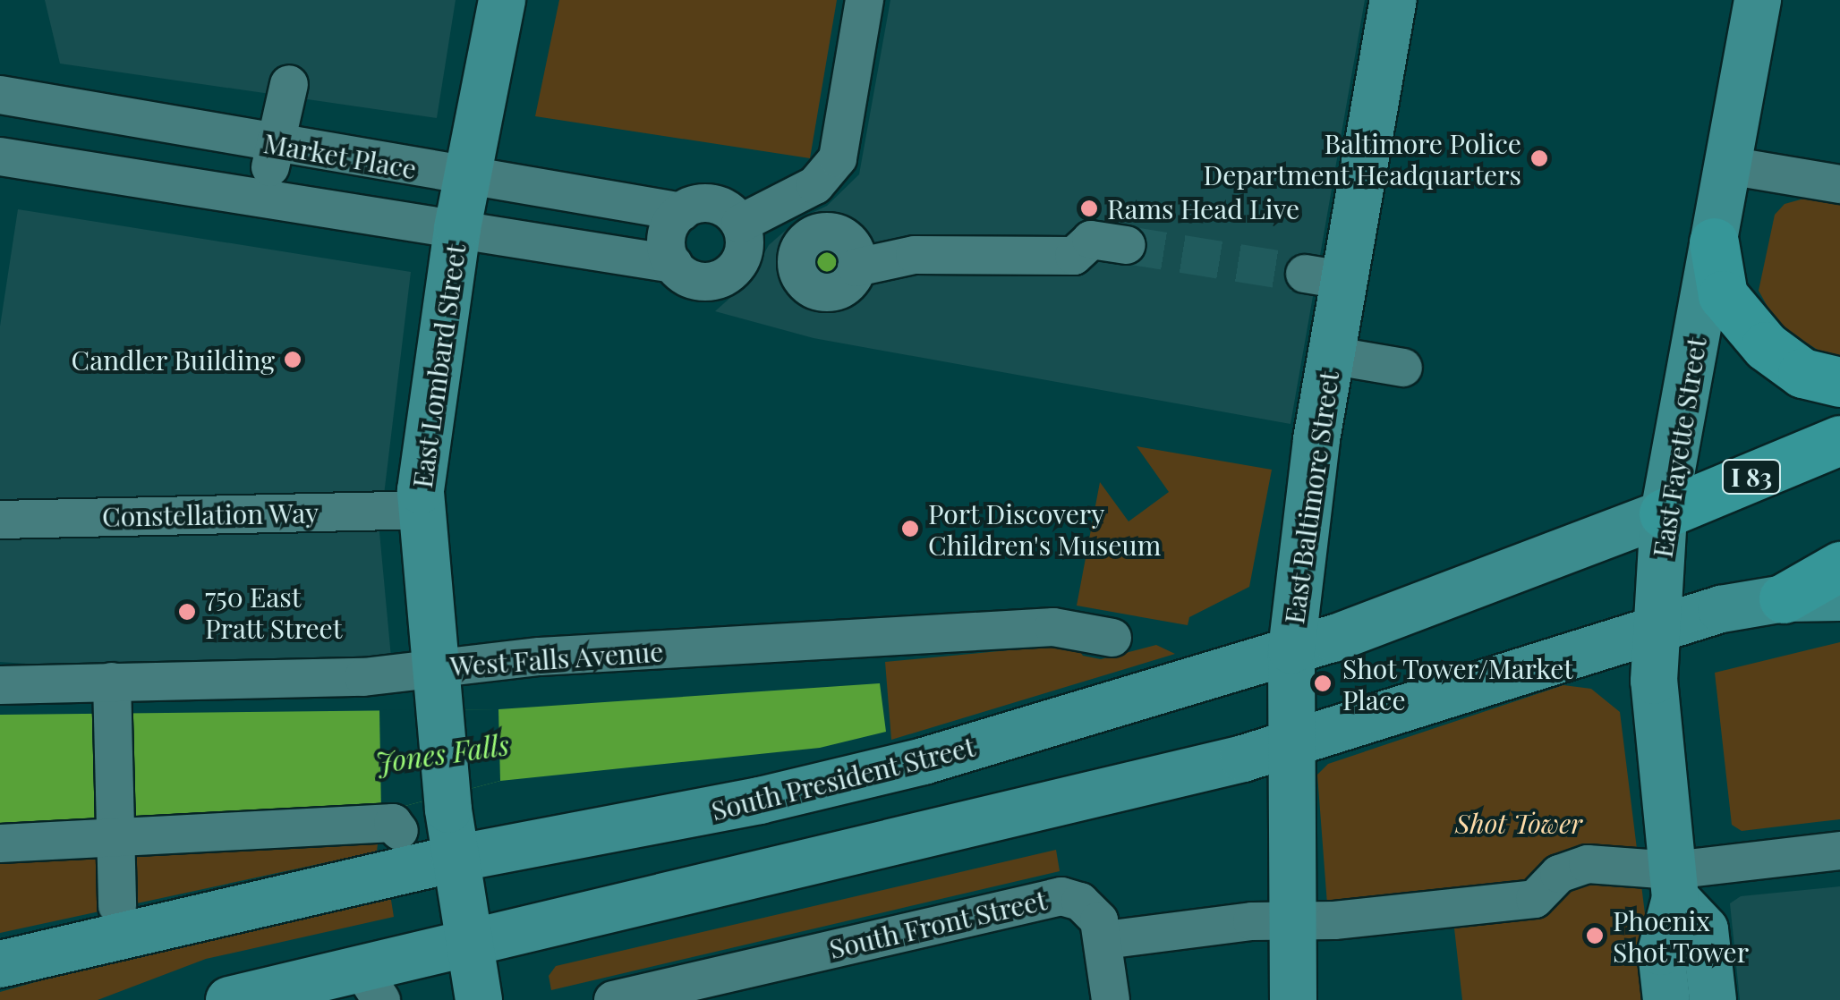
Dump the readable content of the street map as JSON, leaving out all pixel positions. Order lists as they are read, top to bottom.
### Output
{
  "streets": {
    "highway": ["I 83"],
    "main road": [
      "East Lombard Street",
      "East Fayette Street",
      "East Baltimore Street",
      "South President Street"
    ],
    "street": [
      "Market Place",
      "Constellation Way",
      "West Falls Avenue",
      "South Front Street"
    ]
  },
  "crossings": [
    ["Market Place", "East Lombard Street"],
    ["East Lombard Street", "Constellation Way"],
    ["East Lombard Street", "West Falls Avenue"],
    ["East Lombard Street", "South President Street"],
    ["East Fayette Street", "I 83"],
    ["East Fayette Street", "South President Street"],
    ["I 83", "South President Street"],
    ["East Baltimore Street", "South President Street"]
  ],
  "water": ["Jones Falls"],
  "parks": ["Shot Tower"],
  "places": [
    "Baltimore Police Department Headquarters",
    "Rams Head Live",
    "Candler Building",
    "Port Discovery Children's Museum",
    "750 East Pratt Street",
    "Shot Tower/Market Place",
    "Phoenix Shot Tower"
  ]
}
